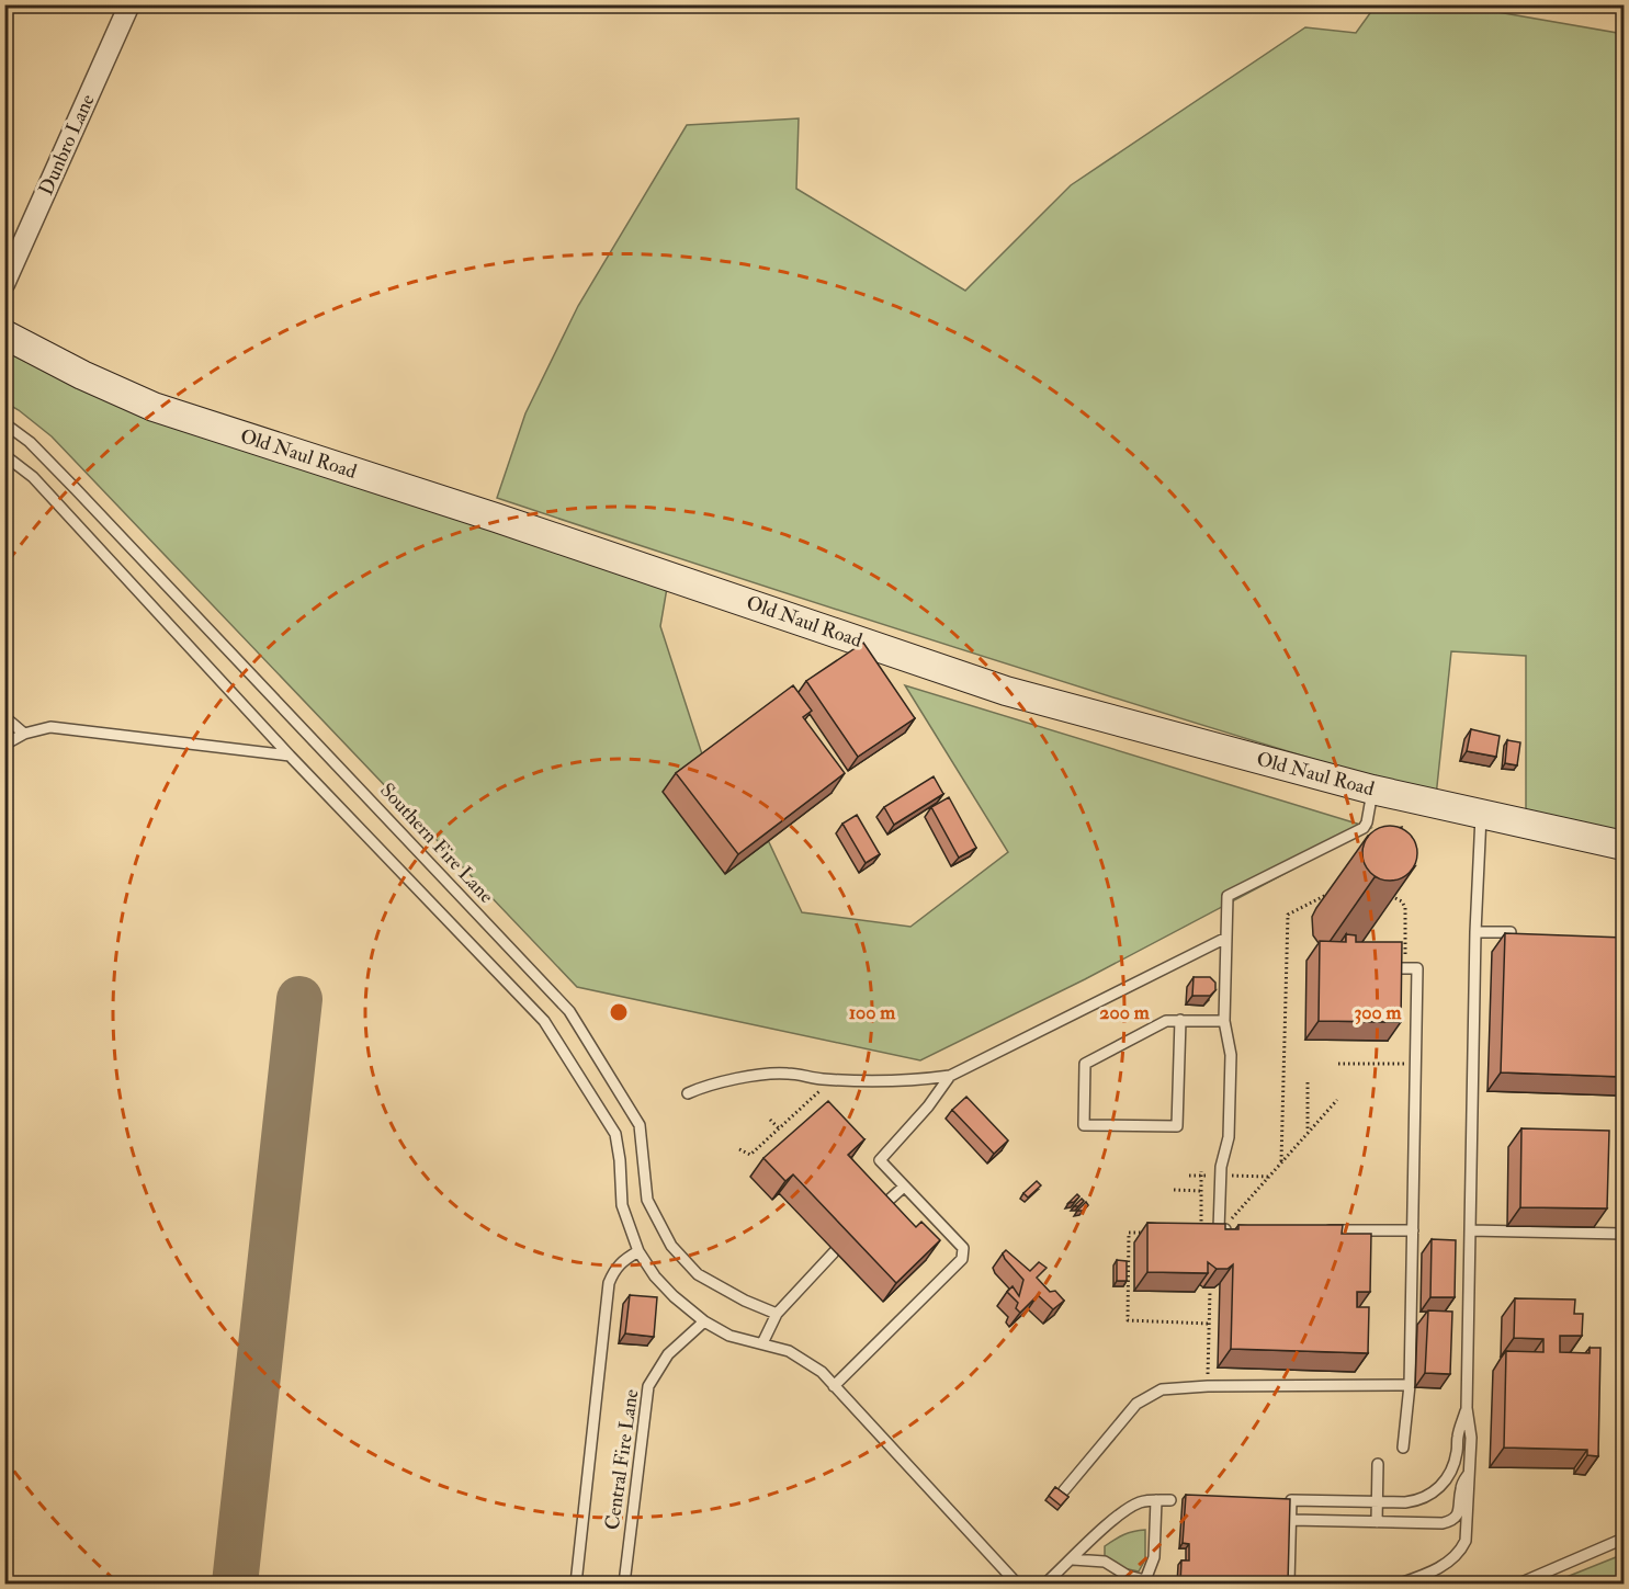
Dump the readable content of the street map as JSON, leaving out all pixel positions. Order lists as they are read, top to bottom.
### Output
{
  "streets": {
    "main road": ["Old Naul Road"],
    "street": ["Dunbro Lane"],
    "lane": ["Southern Fire Lane", "Central Fire Lane"]
  },
  "rings": ["100 m", "200 m", "300 m"]
}
